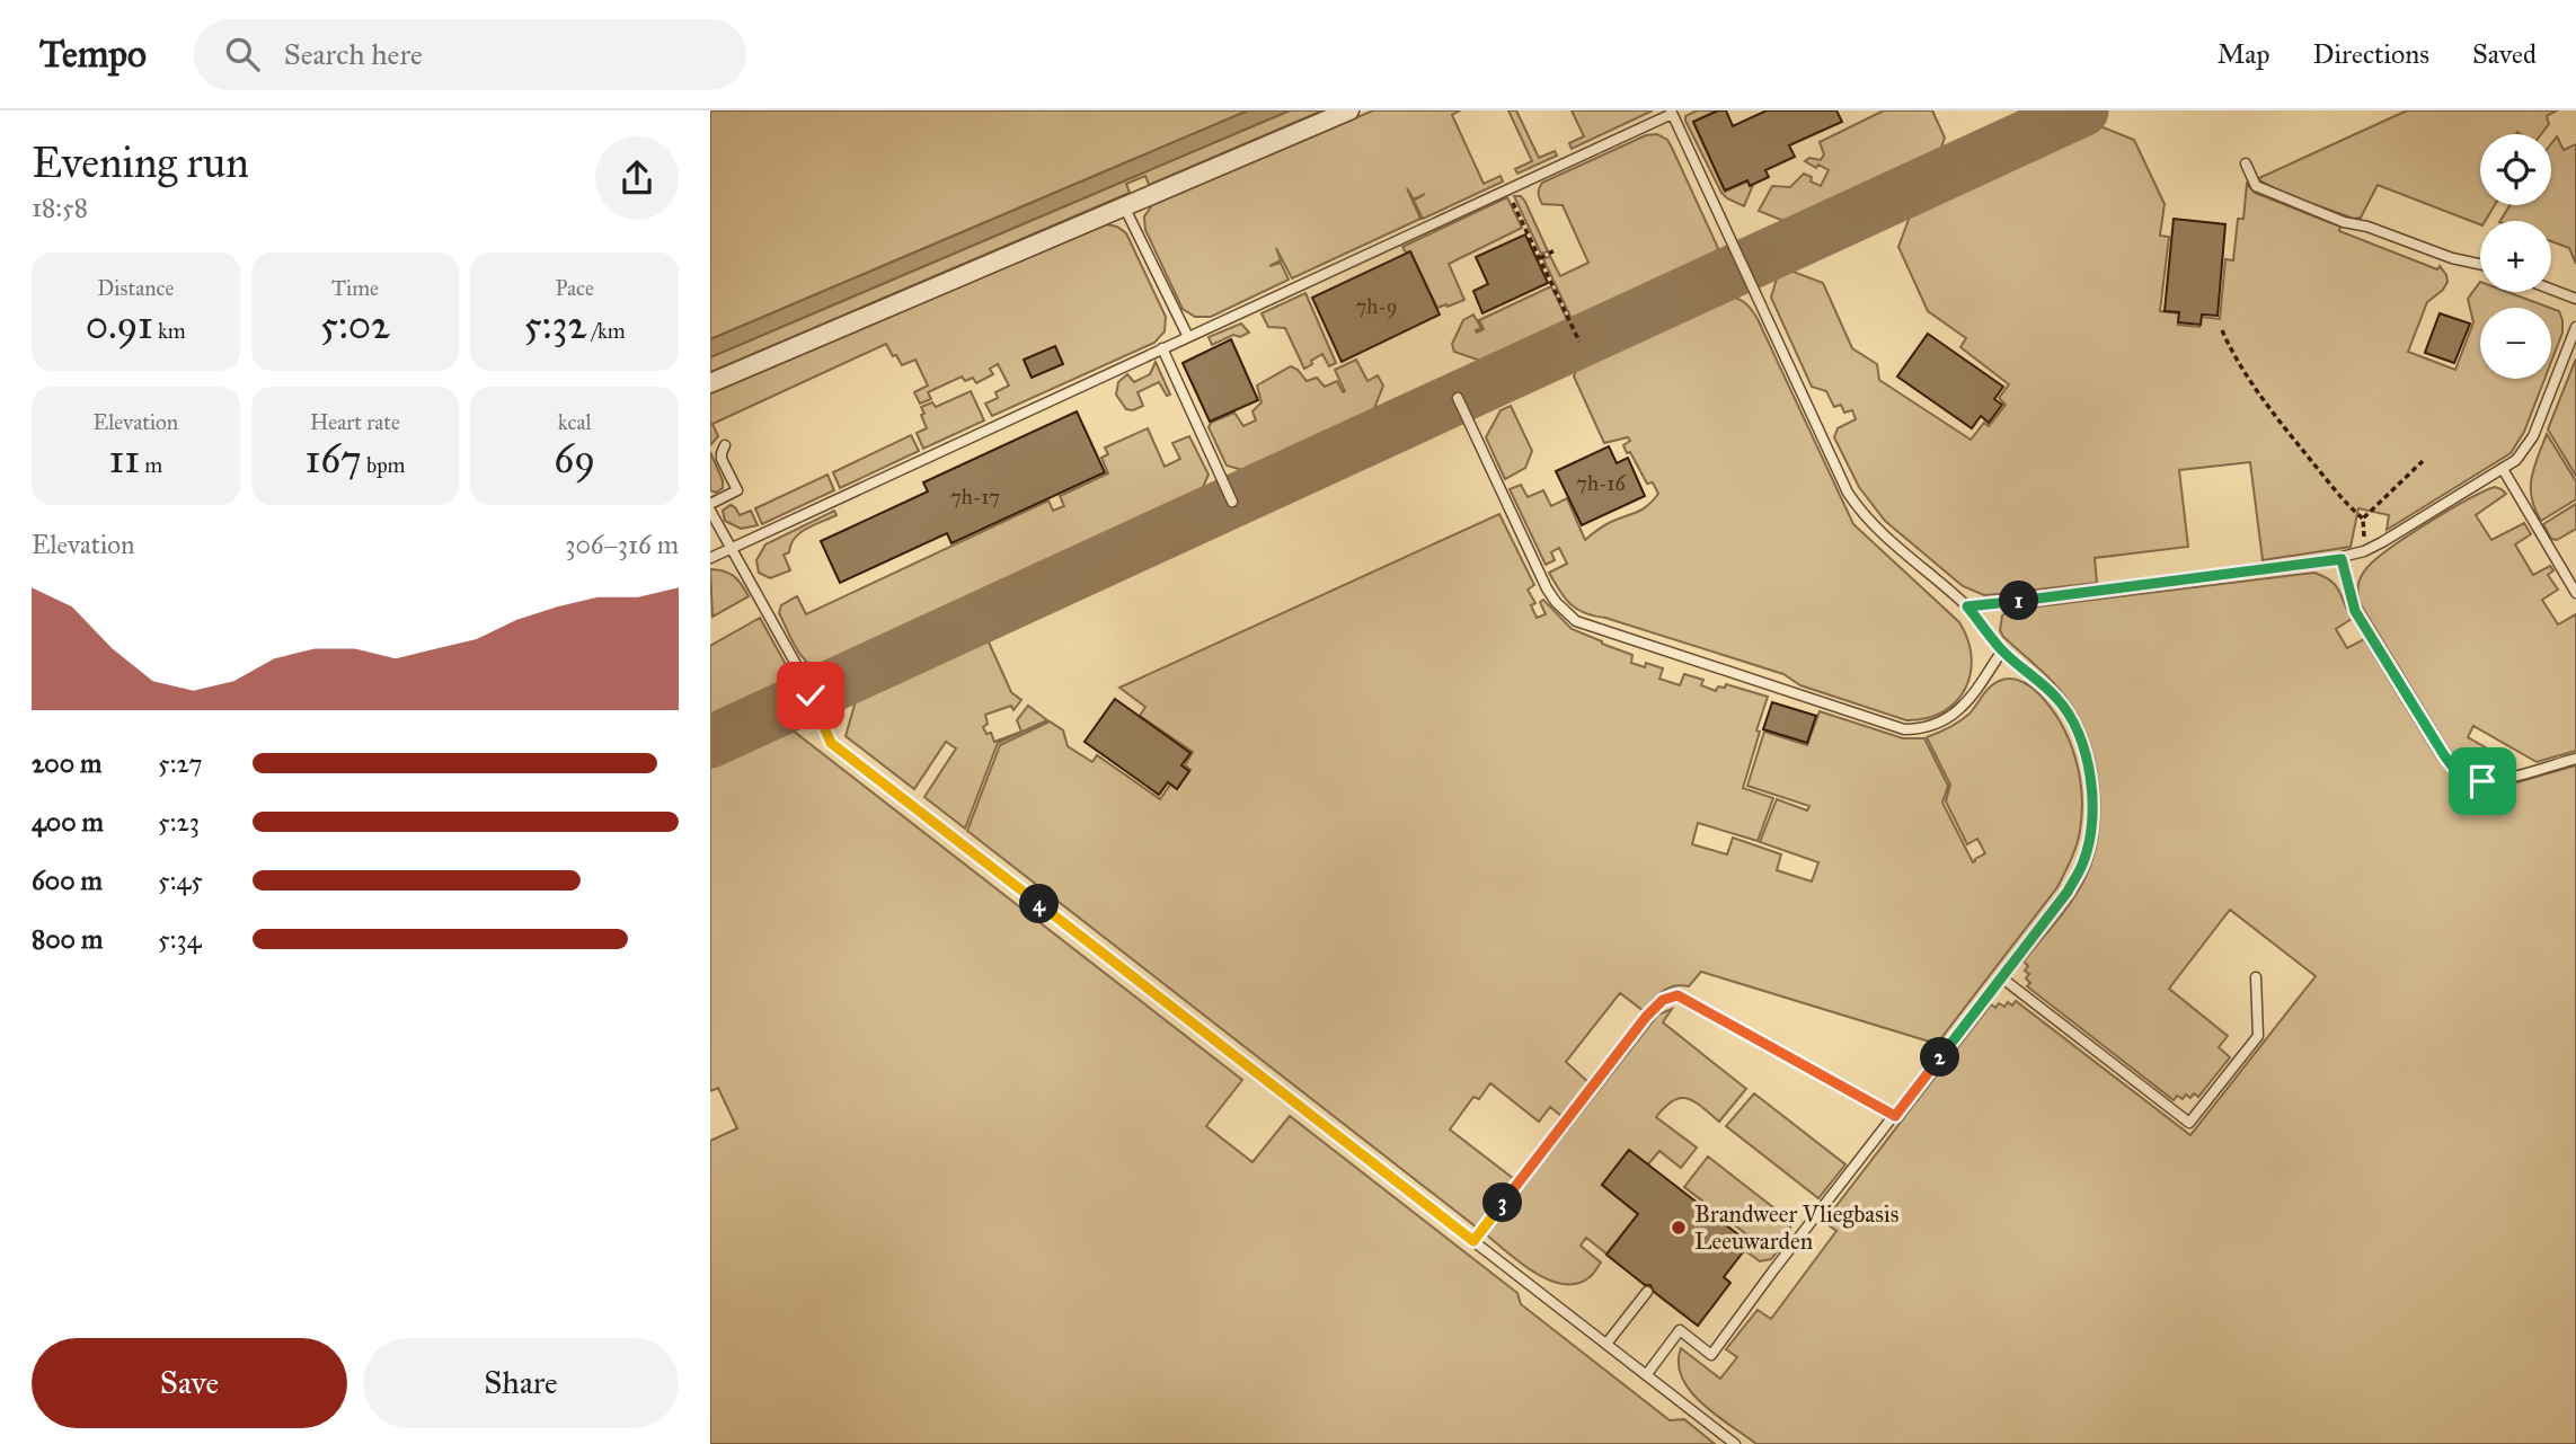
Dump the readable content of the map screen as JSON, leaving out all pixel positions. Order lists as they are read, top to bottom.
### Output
{
  "places": ["Brandweer Vliegbasis Leeuwarden"],
  "house_numbers": ["7h-9", "7h-16", "7h-17"],
  "page": {
    "header": "Tempo",
    "search": "Search here",
    "nav": ["Map", "Directions", "Saved"],
    "heading": ["Evening run", "18:58"],
    "map_buttons": ["+", "−"],
    "stats": [
      ["Distance", "0.91 km"],
      ["Time", "5:02"],
      ["Pace", "5:32 /km"],
      ["Elevation", "11 m"],
      ["Heart rate", "167 bpm"],
      ["kcal", "69"]
    ],
    "chart": ["Elevation", "306–316 m"],
    "pins": [
      "1",
      "4",
      "2",
      "3"
    ],
    "list": [
      {
        "name": "200 m",
        "note": "5:27"
      },
      {
        "name": "400 m",
        "note": "5:23"
      },
      {
        "name": "600 m",
        "note": "5:45"
      },
      {
        "name": "800 m",
        "note": "5:34"
      }
    ],
    "buttons": ["Save", "Share"]
  }
}
